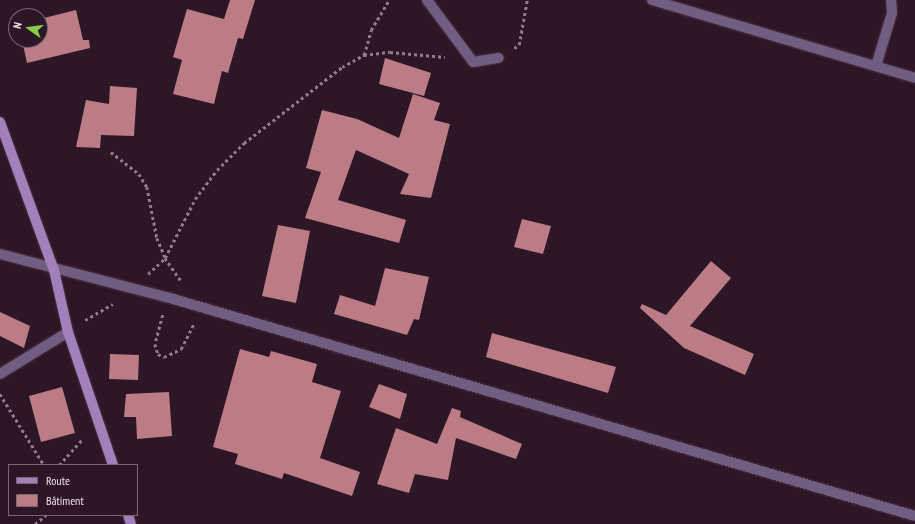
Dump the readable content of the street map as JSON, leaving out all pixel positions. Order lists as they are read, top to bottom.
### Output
{
  "legend": ["Route", "Bâtiment"],
  "north": "left"
}
